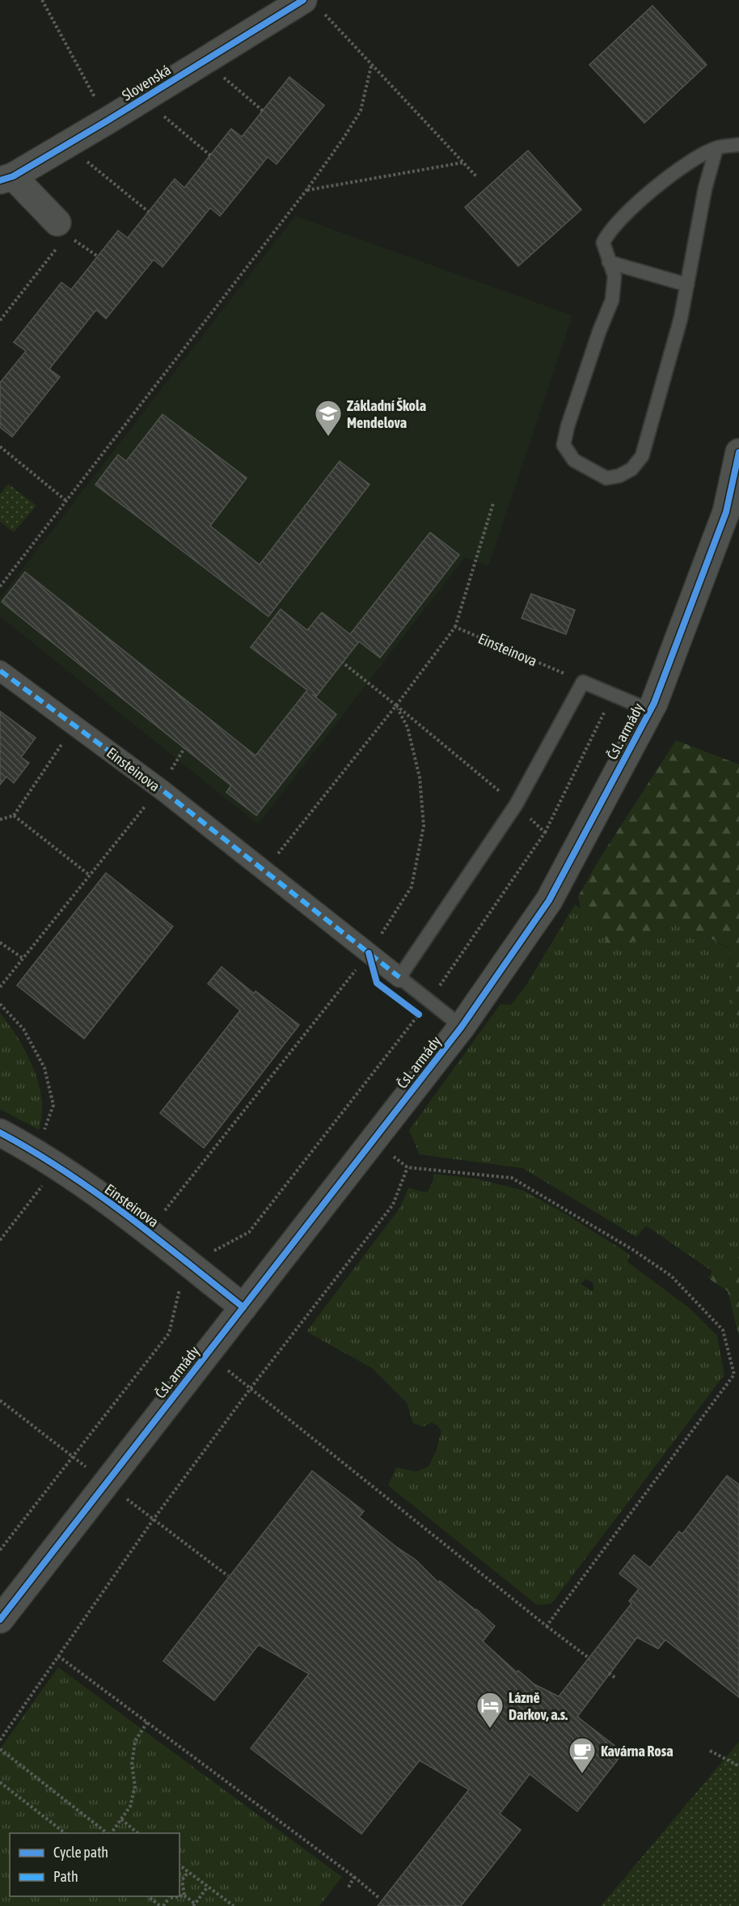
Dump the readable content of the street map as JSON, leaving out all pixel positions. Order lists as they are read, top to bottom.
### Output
{
  "streets": {
    "street": ["Slovenská", "Einsteinova", "Čsl. armády"]
  },
  "crossings": [
    ["Einsteinova", "Čsl. armády"]
  ],
  "places": {
    "school or university": ["Základní Škola Mendelova"],
    "hotel": ["Lázně Darkov, a.s."],
    "cafe": ["Kavárna Rosa"]
  },
  "legend": ["Cycle path", "Path"]
}
